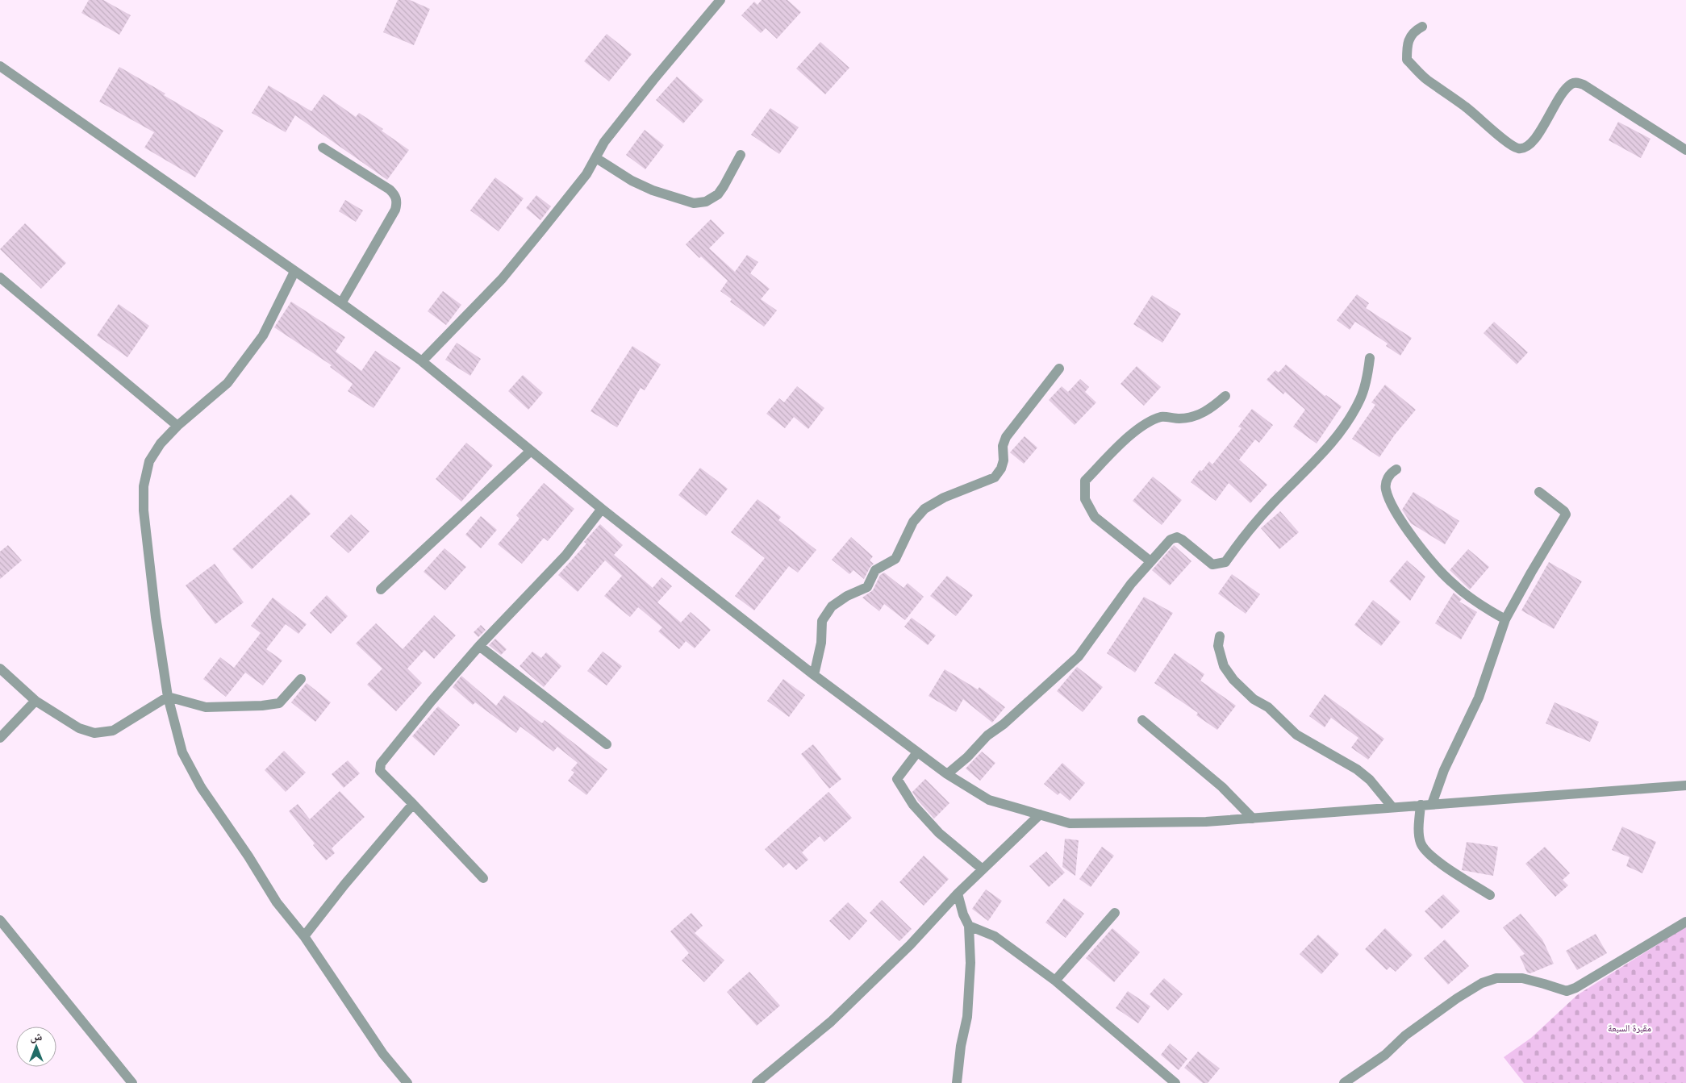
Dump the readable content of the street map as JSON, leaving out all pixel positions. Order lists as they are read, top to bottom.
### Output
{
  "parks": ["مقبرة السبعة"],
  "north": "top"
}
